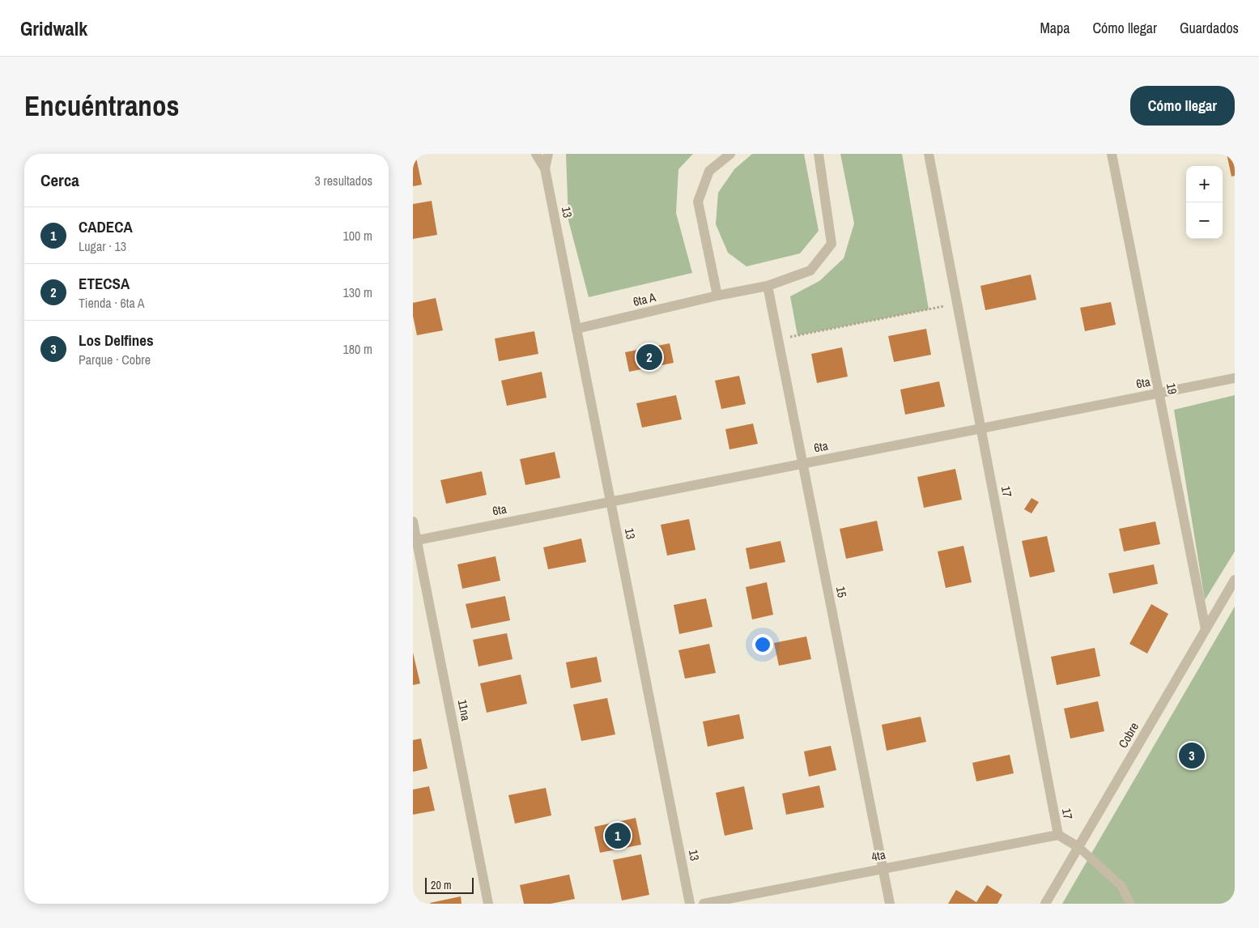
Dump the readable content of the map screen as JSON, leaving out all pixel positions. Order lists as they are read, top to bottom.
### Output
{
  "streets": {
    "street": [
      "13",
      "6ta A",
      "6ta",
      "19",
      "17",
      "15",
      "11na",
      "Cobre",
      "4ta"
    ]
  },
  "crossings": [
    ["13", "6ta A"],
    ["13", "6ta"],
    ["6ta A", "15"],
    ["6ta", "19"],
    ["6ta", "17"],
    ["6ta", "15"],
    ["6ta", "11na"],
    ["19", "Cobre"],
    ["17", "4ta"],
    ["15", "4ta"]
  ],
  "scale_bar": "20 m",
  "page": {
    "header": "Gridwalk",
    "nav": ["Mapa", "Cómo llegar", "Guardados"],
    "buttons": "Cómo llegar",
    "title": "Encuéntranos",
    "heading": ["Cerca", "3 resultados"],
    "map_buttons": ["+", "−"],
    "list": [
      {
        "mark": "1",
        "name": "CADECA",
        "note": "Lugar · 13",
        "value": "100 m"
      },
      {
        "mark": "2",
        "name": "ETECSA",
        "note": "Tienda · 6ta A",
        "value": "130 m"
      },
      {
        "mark": "3",
        "name": "Los Delfines",
        "note": "Parque · Cobre",
        "value": "180 m"
      }
    ],
    "pins": ["2", "3", "1"],
    "scale": "20 m"
  }
}
